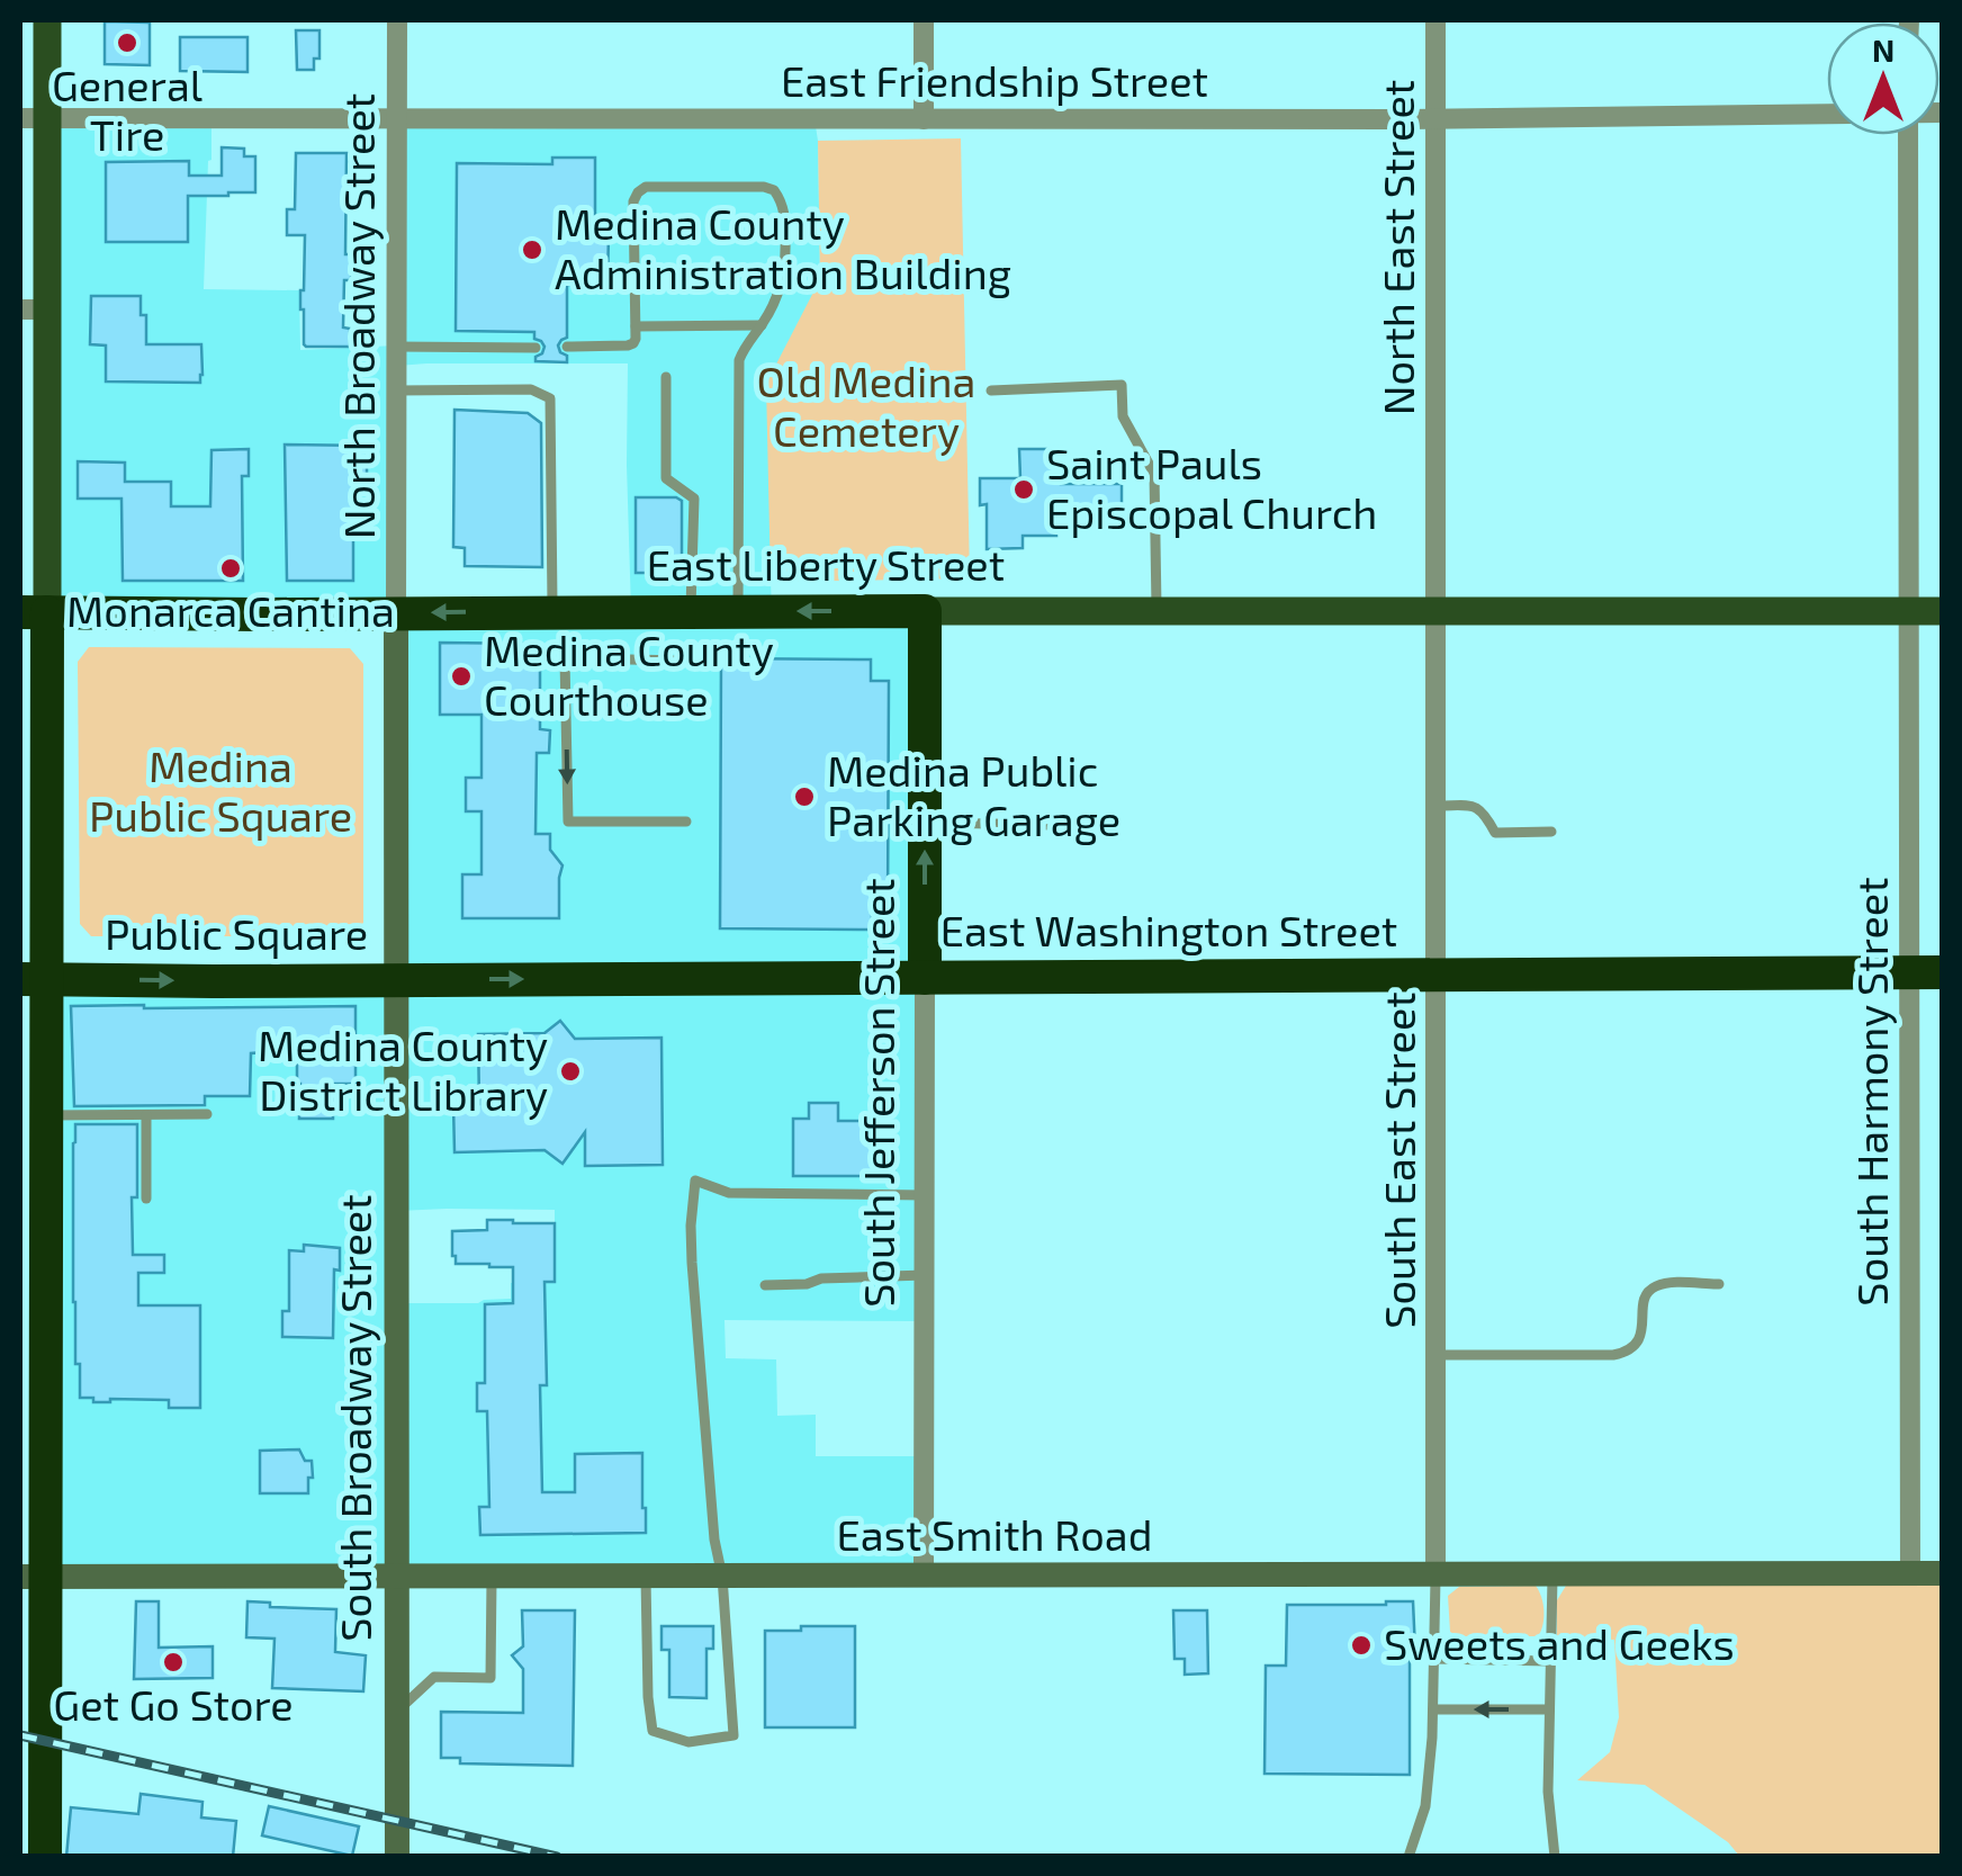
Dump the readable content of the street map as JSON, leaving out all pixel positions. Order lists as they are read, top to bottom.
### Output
{
  "streets": {
    "highway": [
      "East Liberty Street",
      "East Washington Street",
      "Public Square",
      "South Jefferson Street"
    ],
    "street": [
      "East Friendship Street",
      "North East Street",
      "North Broadway Street",
      "South Harmony Street",
      "South East Street",
      "South Broadway Street",
      "East Smith Road"
    ]
  },
  "crossings": [
    ["East Friendship Street", "North East Street"],
    ["East Friendship Street", "North Broadway Street"],
    ["North East Street", "East Liberty Street"],
    ["North East Street", "South East Street"],
    ["North Broadway Street", "East Liberty Street"],
    ["North Broadway Street", "Public Square"],
    ["East Liberty Street", "Public Square"],
    ["East Liberty Street", "South Harmony Street"],
    ["East Liberty Street", "South Jefferson Street"],
    ["East Liberty Street", "South East Street"],
    ["East Washington Street", "Public Square"],
    ["East Washington Street", "South Harmony Street"],
    ["East Washington Street", "South Jefferson Street"],
    ["East Washington Street", "South East Street"],
    ["East Washington Street", "South Broadway Street"],
    ["Public Square", "South Broadway Street"],
    ["South Harmony Street", "East Smith Road"],
    ["South Jefferson Street", "East Smith Road"],
    ["South East Street", "East Smith Road"],
    ["South Broadway Street", "East Smith Road"]
  ],
  "one_way": ["Public Square"],
  "parks": ["Old Medina Cemetery", "Medina Public Square"],
  "places": [
    "General Tire",
    "Medina County Administration Building",
    "Saint Pauls Episcopal Church",
    "Monarca Cantina",
    "Medina County Courthouse",
    "Medina Public Parking Garage",
    "Medina County District Library",
    "Sweets and Geeks",
    "Get Go Store"
  ],
  "north": "top"
}
